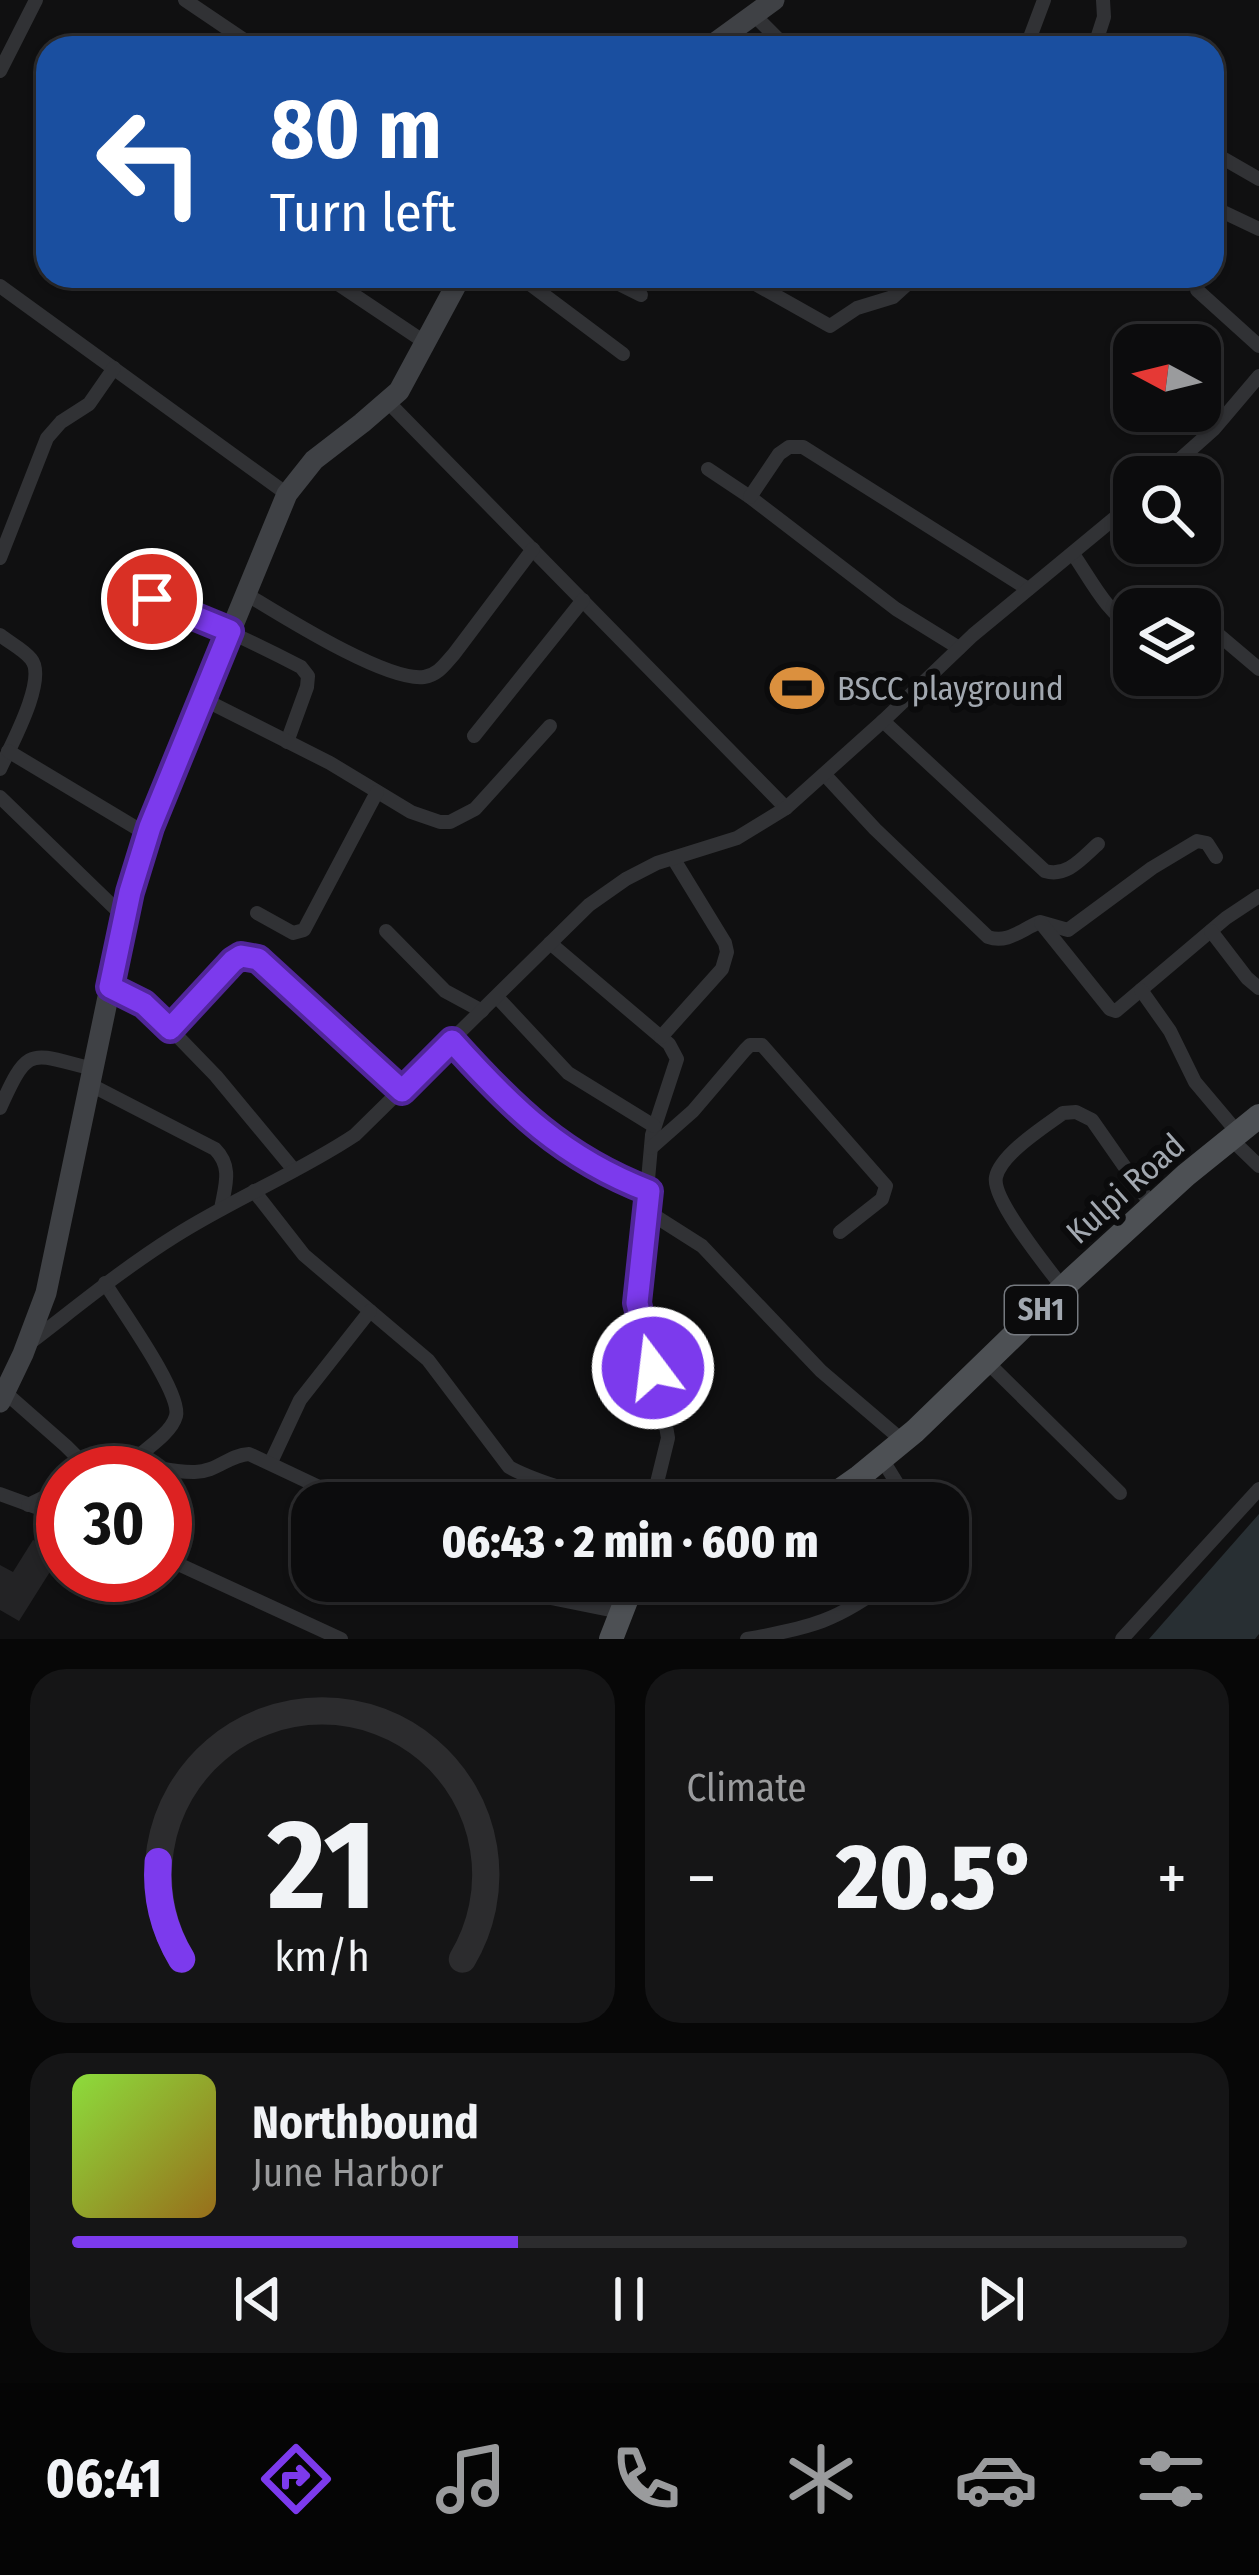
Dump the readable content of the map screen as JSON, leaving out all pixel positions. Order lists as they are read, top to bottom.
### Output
{
  "streets": {
    "main road": ["Kulpi Road", "SH1"]
  },
  "places": {
    "sports": ["BSCC playground"]
  },
  "north": "left",
  "page": {
    "turn": ["80 m", "Turn left"],
    "limit": "30",
    "trip": "06:43 · 2 min · 600 m",
    "tile": "Climate",
    "heat": ["−", "20.5°", "+"],
    "song": ["Northbound", "June Harbor"],
    "tabs": "06:41",
    "gauge": ["21", "km/h"]
  }
}
